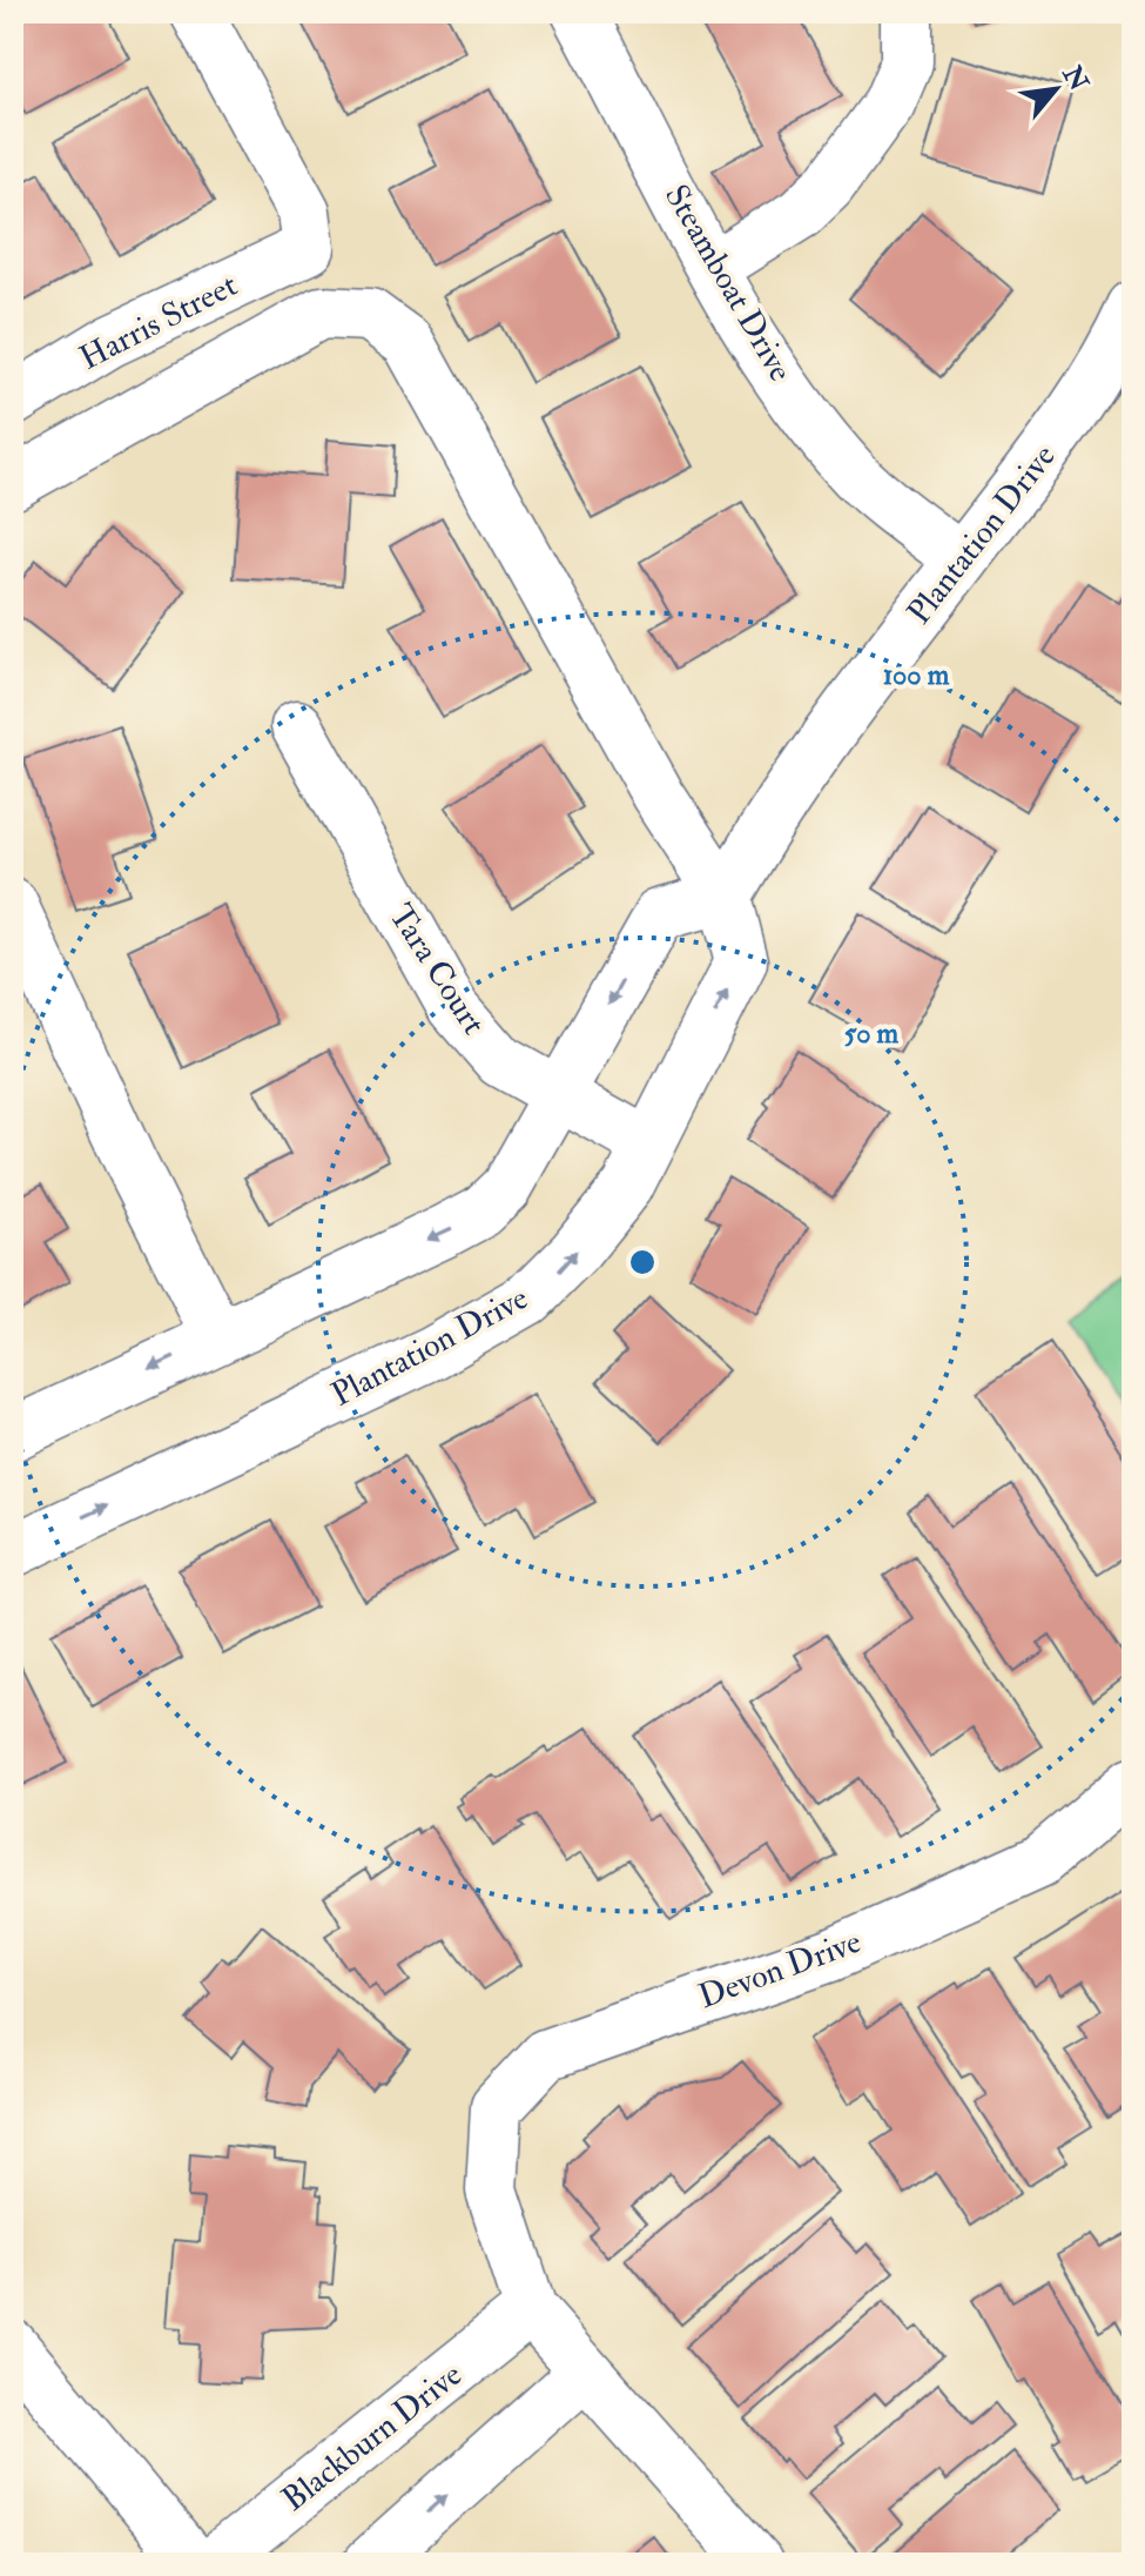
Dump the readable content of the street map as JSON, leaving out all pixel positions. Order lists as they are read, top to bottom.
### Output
{
  "streets": {
    "street": [
      "Steamboat Drive",
      "Harris Street",
      "Plantation Drive",
      "Tara Court",
      "Devon Drive",
      "Blackburn Drive"
    ]
  },
  "crossings": [
    ["Steamboat Drive", "Plantation Drive"],
    ["Plantation Drive", "Tara Court"],
    ["Devon Drive", "Blackburn Drive"]
  ],
  "north": "top right",
  "rings": ["100 m", "50 m"]
}
